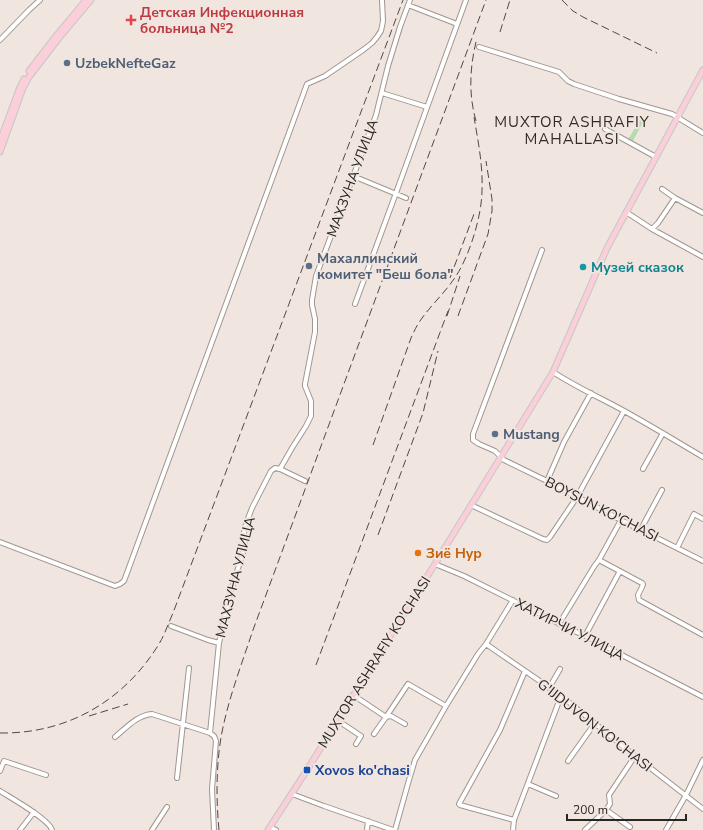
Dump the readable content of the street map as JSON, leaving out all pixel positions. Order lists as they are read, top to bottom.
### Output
{
  "streets": {
    "main road": ["MUXTOR ASHRAFIY KO'CHASI"],
    "street": [
      "МАХЗУНА УЛИЦА",
      "BOYSUN KO'CHASI",
      "ХАТИРЧИ УЛИЦА",
      "G'IJDUVON KO'CHASI"
    ]
  },
  "crossings": [
    ["BOYSUN KO'CHASI", "MUXTOR ASHRAFIY KO'CHASI"],
    ["ХАТИРЧИ УЛИЦА", "MUXTOR ASHRAFIY KO'CHASI"]
  ],
  "districts": ["MUXTOR ASHRAFIY MAHALLASI"],
  "places": {
    "health": ["Детская Инфекционная больница №2"],
    "other": [
      "UzbekNefteGaz",
      "Махаллинский комитет \"Беш бола\"",
      "Музей сказок",
      "Mustang",
      "Зиё Нур"
    ],
    "transit": ["Xovos ko'chasi"]
  },
  "scale_bar": "200 m"
}
